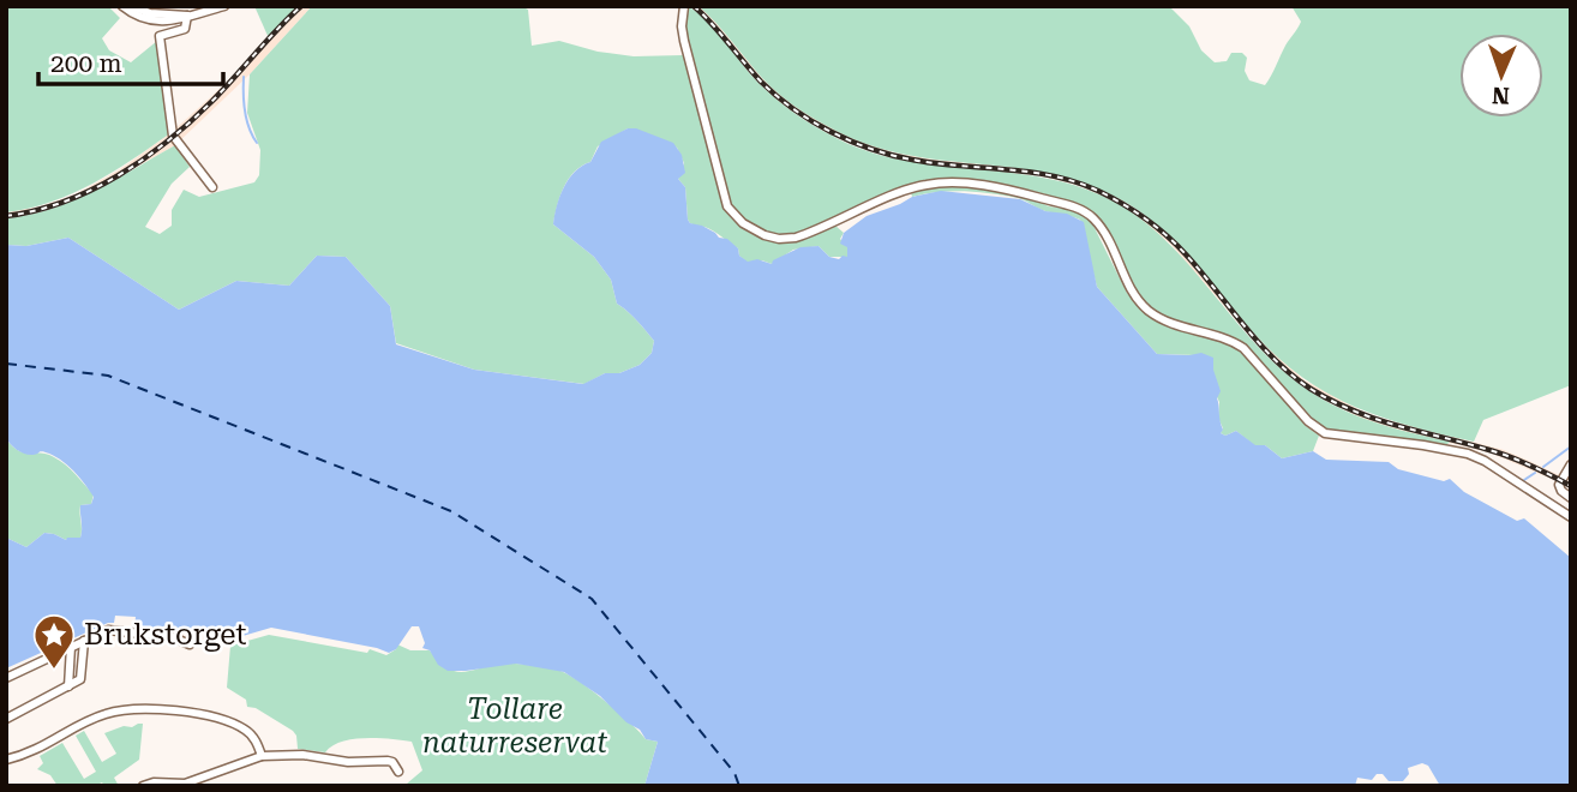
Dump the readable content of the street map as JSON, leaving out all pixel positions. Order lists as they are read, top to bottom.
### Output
{
  "parks": ["Tollare naturreservat"],
  "places": {
    "place": ["Brukstorget"]
  },
  "scale_bar": "200 m",
  "north": "bottom"
}
